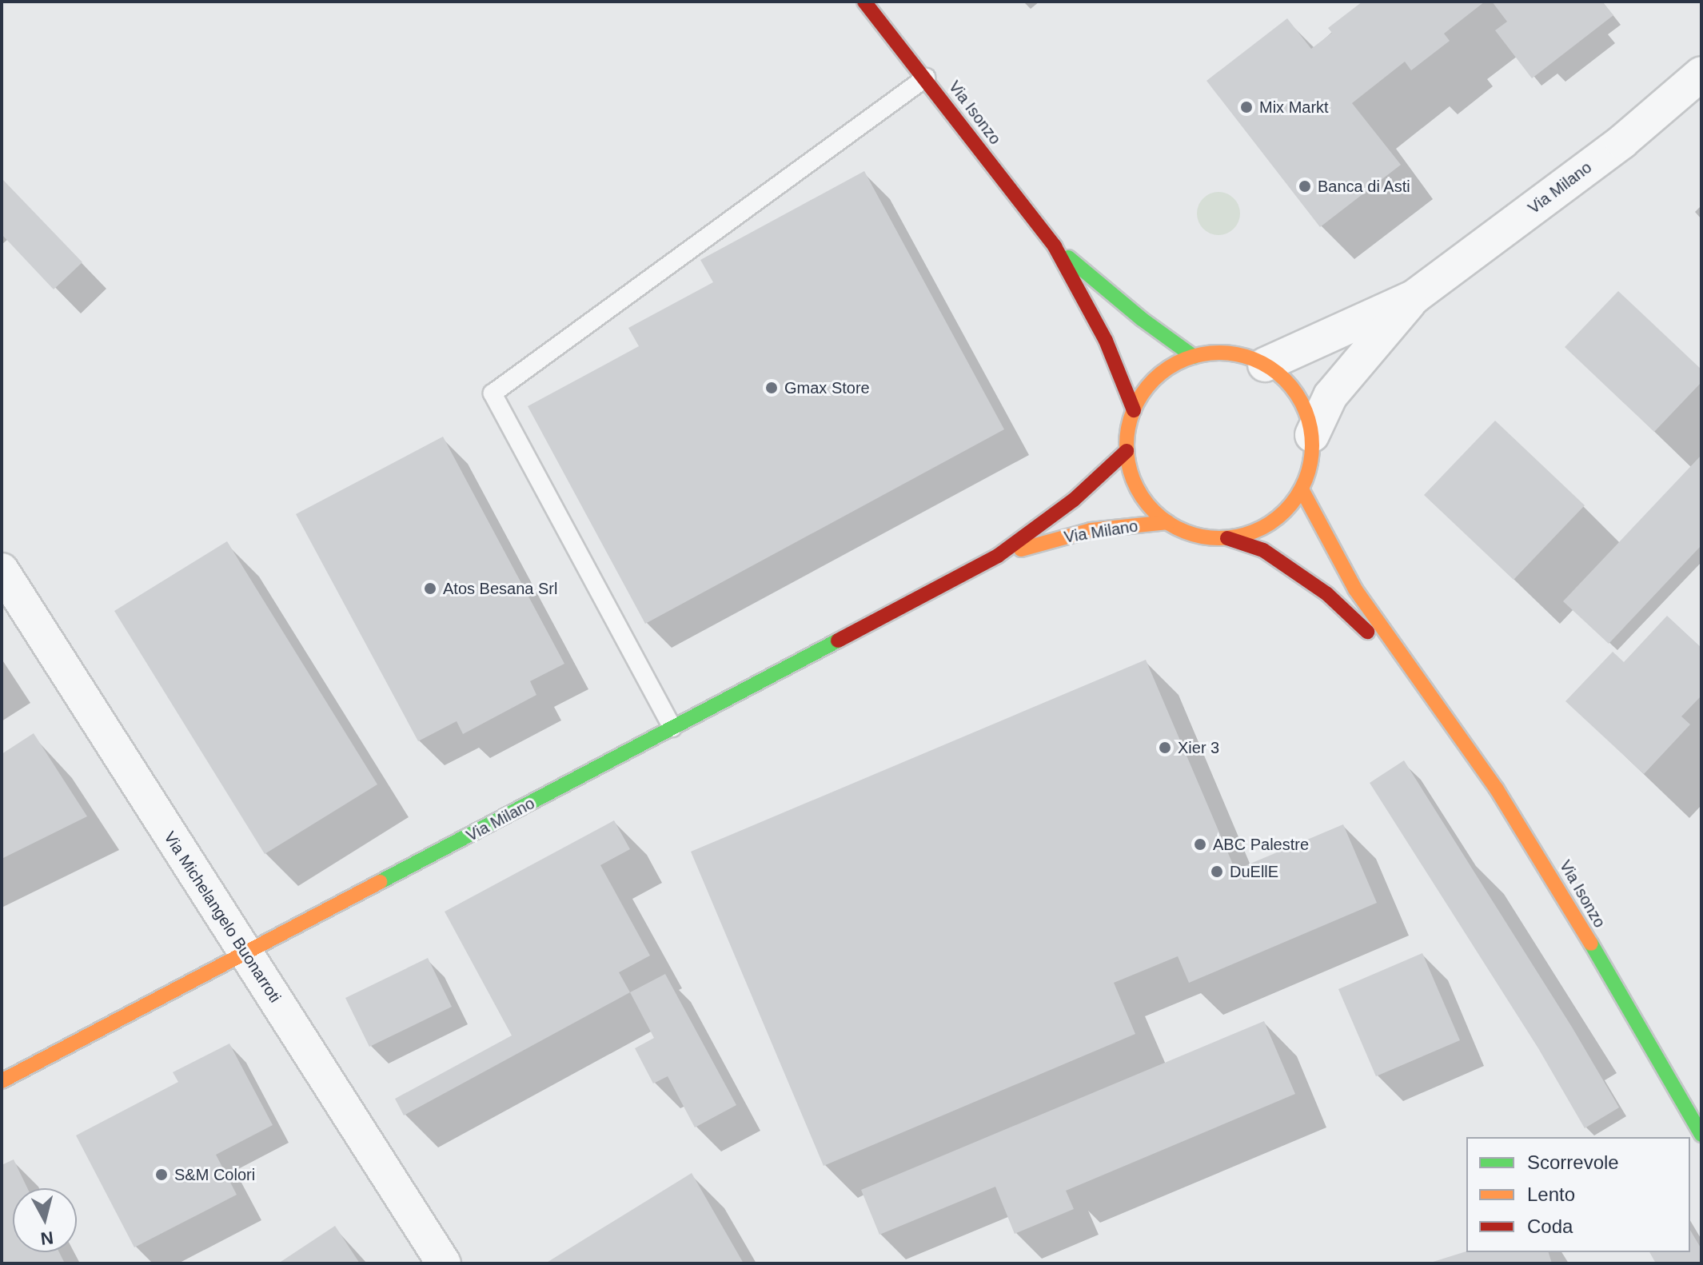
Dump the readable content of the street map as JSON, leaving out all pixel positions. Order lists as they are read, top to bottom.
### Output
{
  "streets": {
    "street": ["Via Isonzo", "Via Milano", "Via Michelangelo Buonarroti"]
  },
  "crossings": [
    ["Via Isonzo", "Via Milano"],
    ["Via Milano", "Via Michelangelo Buonarroti"]
  ],
  "places": [
    "Mix Markt",
    "Banca di Asti",
    "Gmax Store",
    "Atos Besana Srl",
    "Xier 3",
    "ABC Palestre",
    "DuEllE",
    "S&M Colori"
  ],
  "legend": ["Scorrevole", "Lento", "Coda"],
  "north": "bottom"
}
